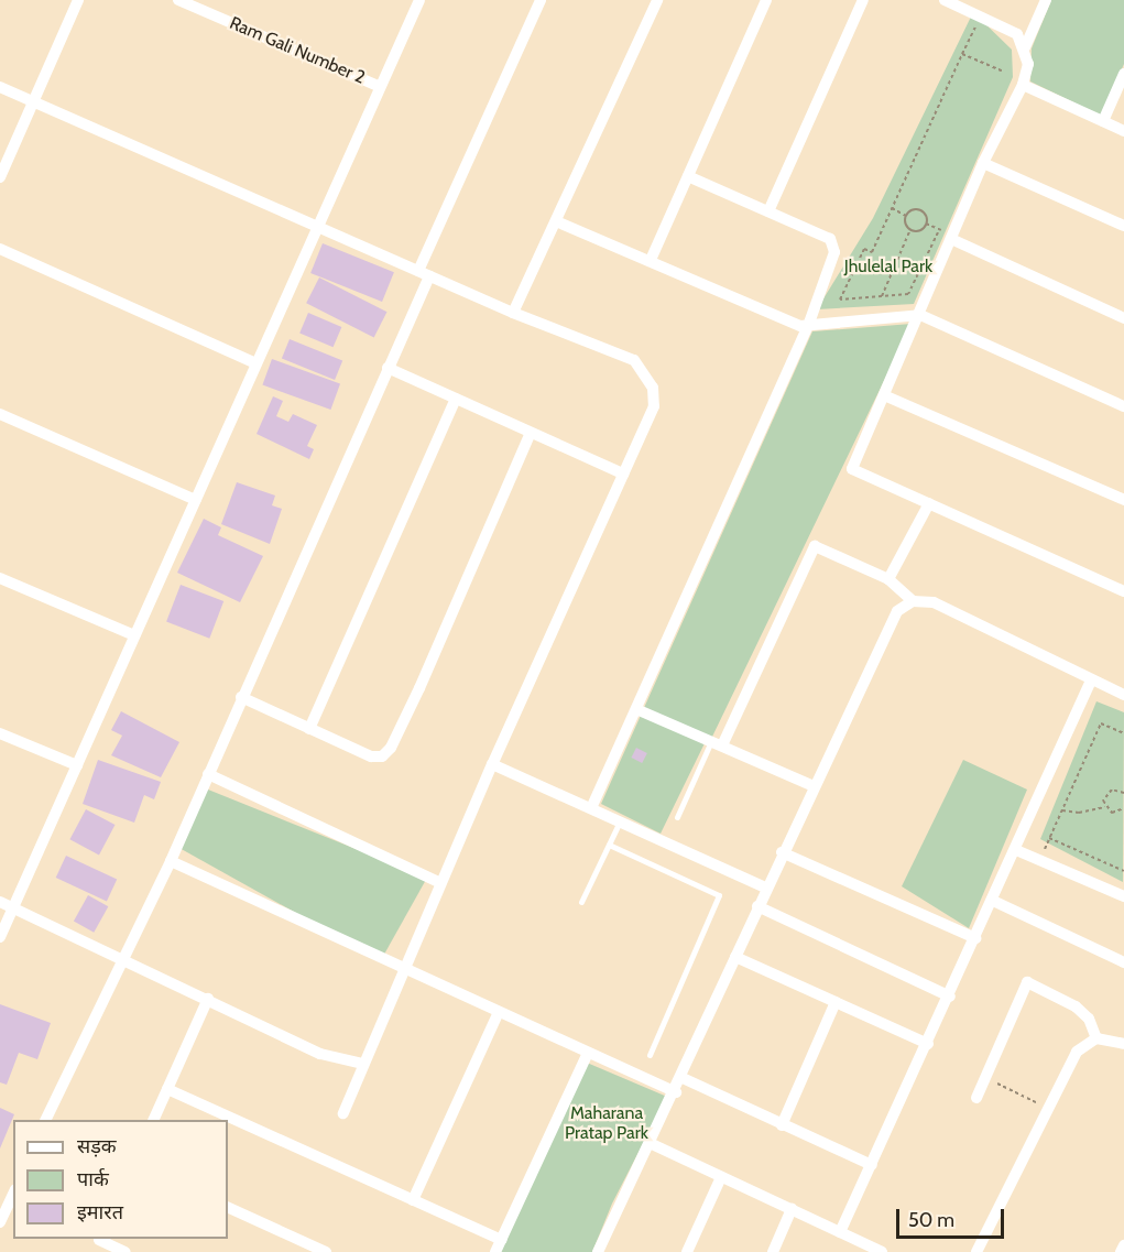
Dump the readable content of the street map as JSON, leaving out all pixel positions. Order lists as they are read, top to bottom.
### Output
{
  "streets": {
    "street": ["Ram Gali Number 2"]
  },
  "parks": ["Jhulelal Park", "Maharana Pratap Park"],
  "legend": ["सड़क", "पार्क", "इमारत"],
  "scale_bar": "50 m"
}
